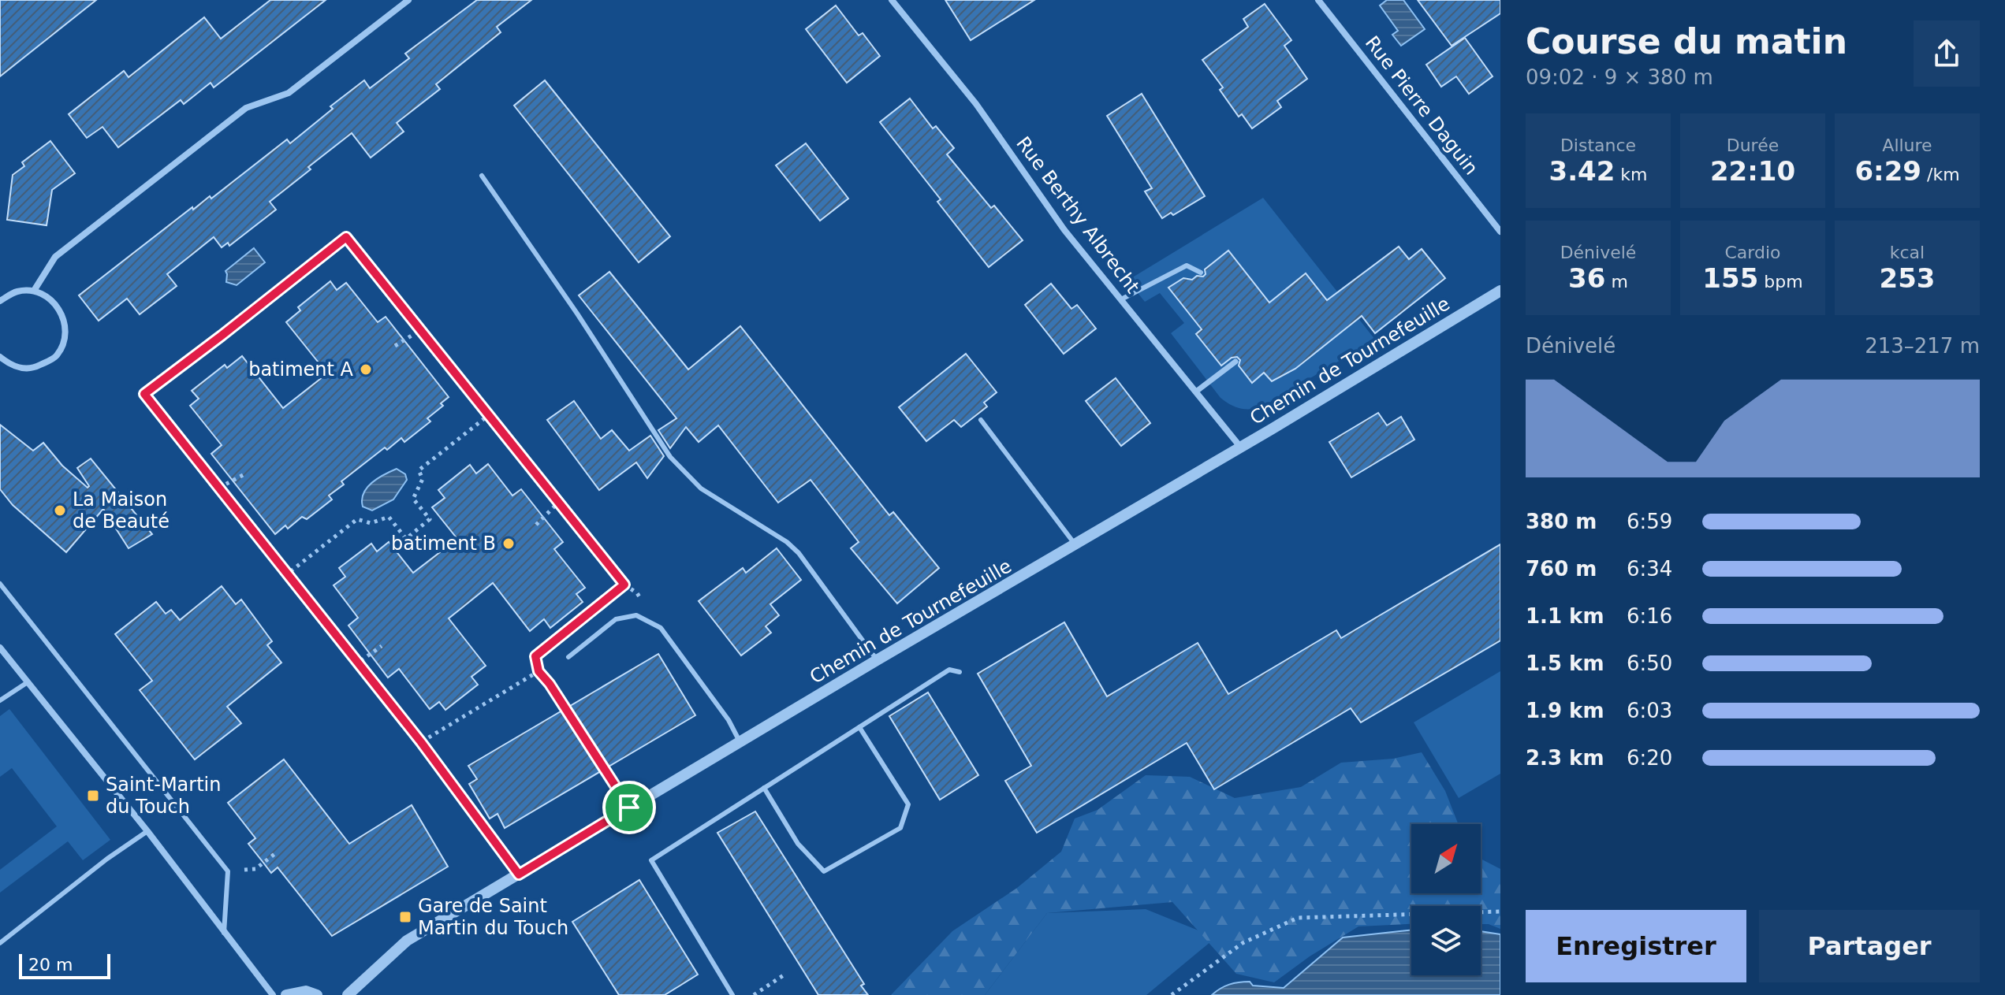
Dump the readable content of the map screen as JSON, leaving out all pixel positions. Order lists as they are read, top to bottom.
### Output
{
  "streets": {
    "street": ["Rue Pierre Daguin", "Rue Berthy Albrecht", "Chemin de Tournefeuille"]
  },
  "crossings": [
    ["Rue Berthy Albrecht", "Chemin de Tournefeuille"]
  ],
  "places": {
    "other": ["batiment A", "La Maison de Beauté", "batiment B"],
    "transit": ["Saint-Martin du Touch", "Gare de Saint Martin du Touch"]
  },
  "scale_bar": "20 m",
  "north": "top right",
  "page": {
    "heading": ["Course du matin", "09:02 · 9 × 380 m"],
    "stats": [
      ["Distance", "3.42 km"],
      ["Durée", "22:10"],
      ["Allure", "6:29 /km"],
      ["Dénivelé", "36 m"],
      ["Cardio", "155 bpm"],
      ["kcal", "253"]
    ],
    "chart": ["Dénivelé", "213–217 m"],
    "list": [
      {
        "name": "380 m",
        "note": "6:59"
      },
      {
        "name": "760 m",
        "note": "6:34"
      },
      {
        "name": "1.1 km",
        "note": "6:16"
      },
      {
        "name": "1.5 km",
        "note": "6:50"
      },
      {
        "name": "1.9 km",
        "note": "6:03"
      },
      {
        "name": "2.3 km",
        "note": "6:20"
      }
    ],
    "buttons": ["Enregistrer", "Partager"],
    "scale": "20 m"
  }
}
